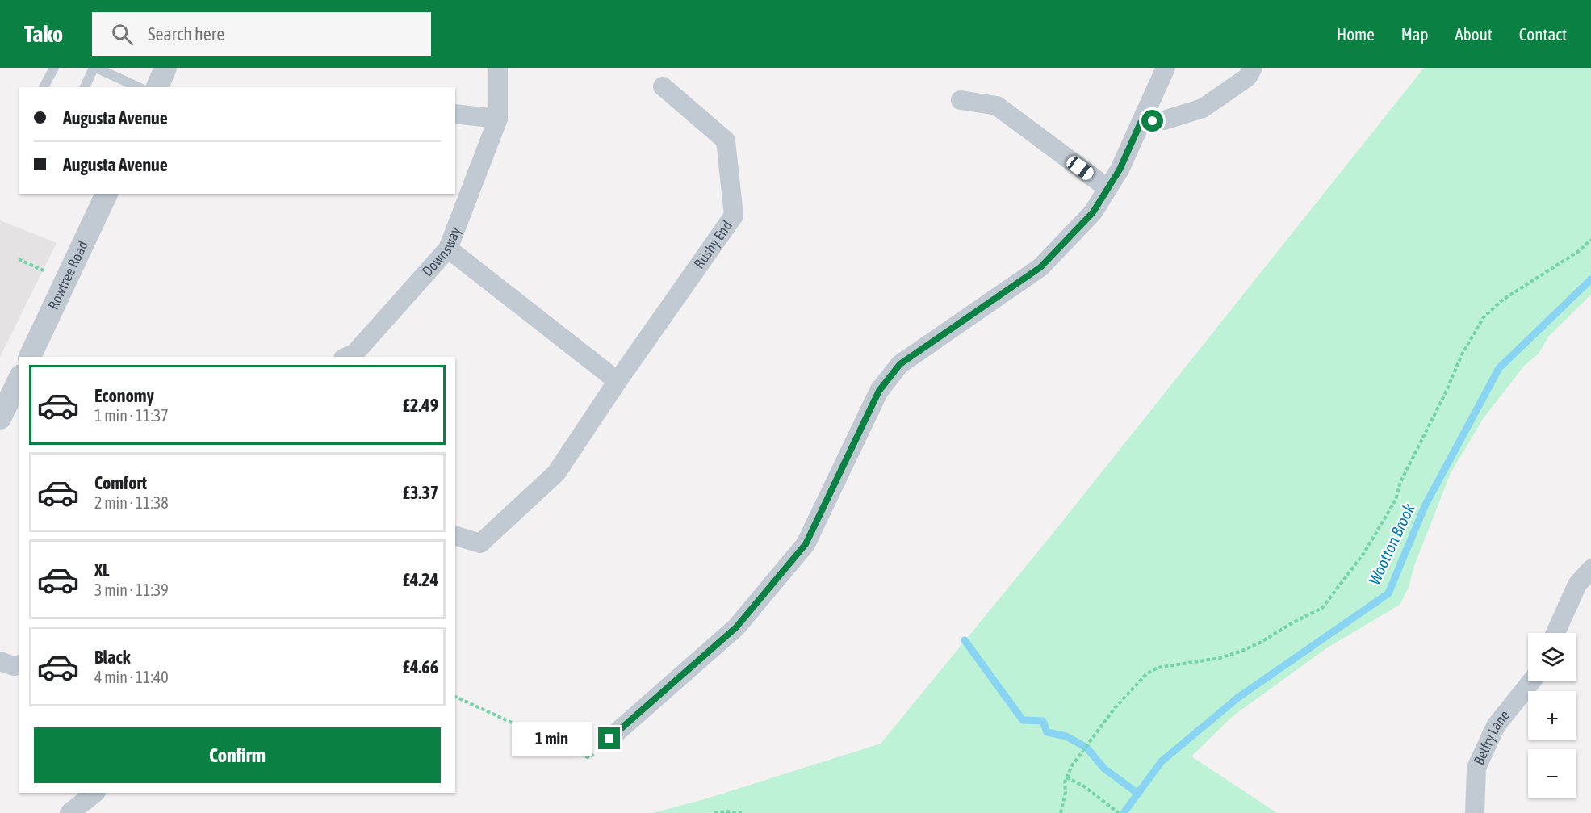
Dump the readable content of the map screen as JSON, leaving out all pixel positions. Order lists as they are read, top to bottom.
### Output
{
  "streets": {
    "street": [
      "Rushy End",
      "Downsway",
      "Rowtree Road",
      "Belfry Lane"
    ]
  },
  "water": ["Wootton Brook"],
  "page": {
    "header": "Tako",
    "search": "Search here",
    "nav": [
      "Home",
      "Map",
      "About",
      "Contact"
    ],
    "banner": ["Augusta Avenue", "Augusta Avenue"],
    "list": [
      {
        "name": "Economy",
        "note": "1 min · 11:37",
        "value": "£2.49"
      },
      {
        "name": "Comfort",
        "note": "2 min · 11:38",
        "value": "£3.37"
      },
      {
        "name": "XL",
        "note": "3 min · 11:39",
        "value": "£4.24"
      },
      {
        "name": "Black",
        "note": "4 min · 11:40",
        "value": "£4.66"
      }
    ],
    "map_buttons": ["+", "−"],
    "buttons": "Confirm",
    "bubble": "1 min"
  }
}
